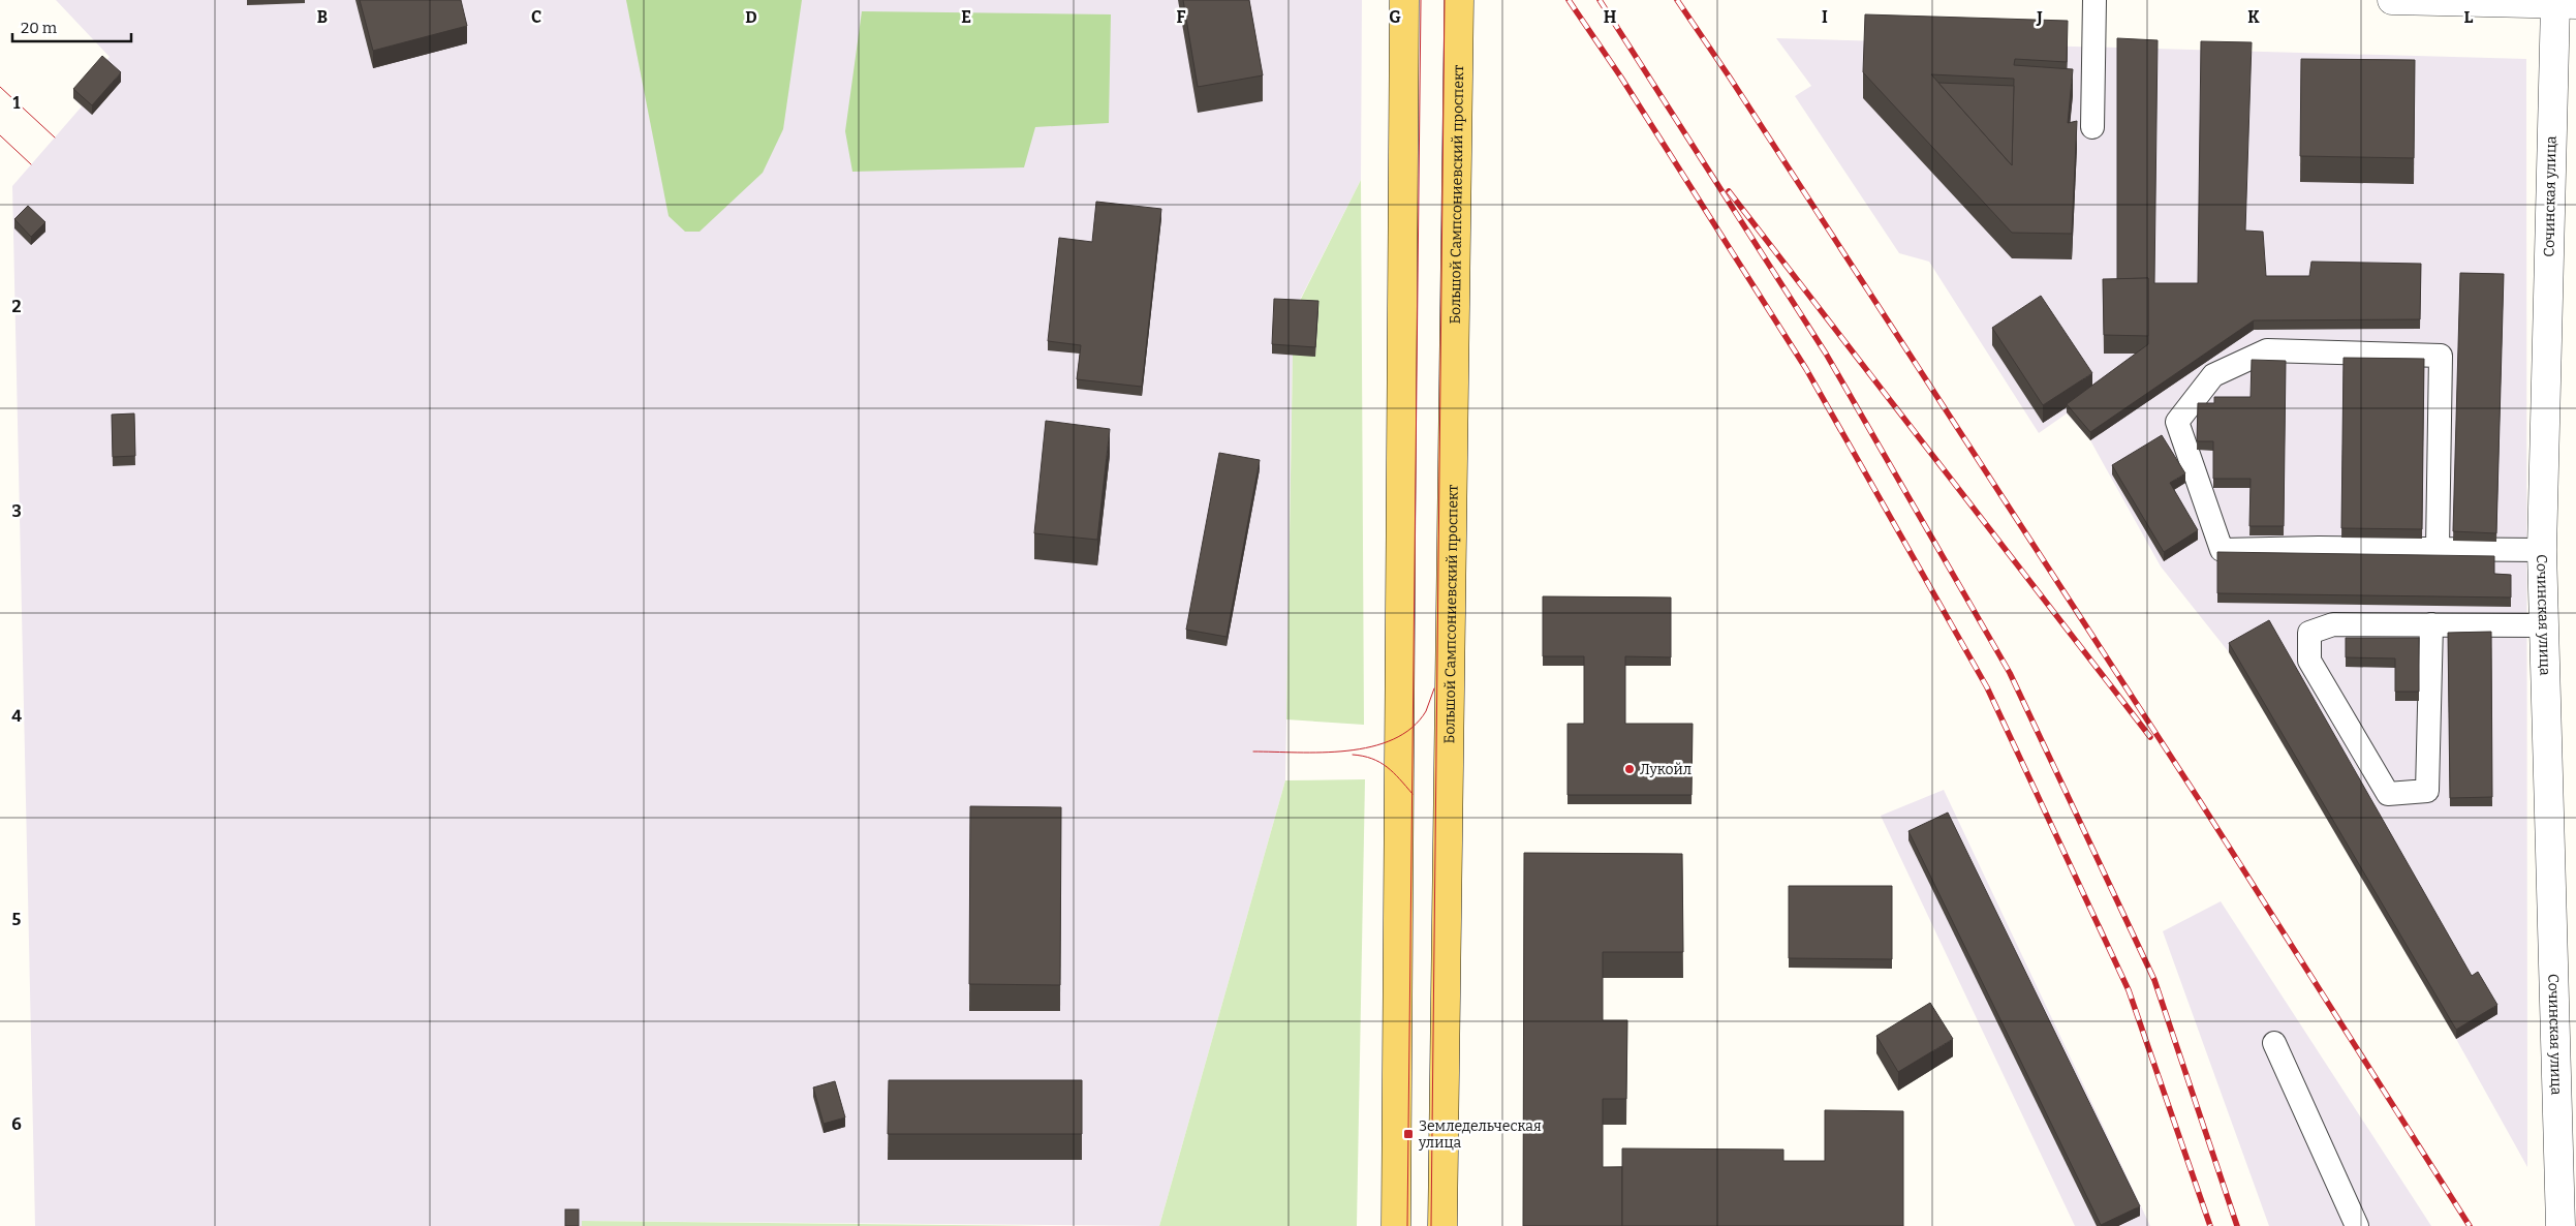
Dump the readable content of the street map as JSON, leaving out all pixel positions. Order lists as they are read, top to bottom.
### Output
{
  "streets": {
    "main road": ["Большой Сампсониевский проспект"],
    "street": ["Сочинская улица"]
  },
  "places": {
    "other": ["Лукойл"],
    "transit": ["Земледельческая улица"]
  },
  "scale_bar": "20 m",
  "grid": {
    "columns": [
      "B",
      "C",
      "D",
      "E",
      "F",
      "G",
      "H",
      "I",
      "J",
      "K",
      "L"
    ],
    "rows": [
      "1",
      "2",
      "3",
      "4",
      "5",
      "6"
    ]
  }
}
